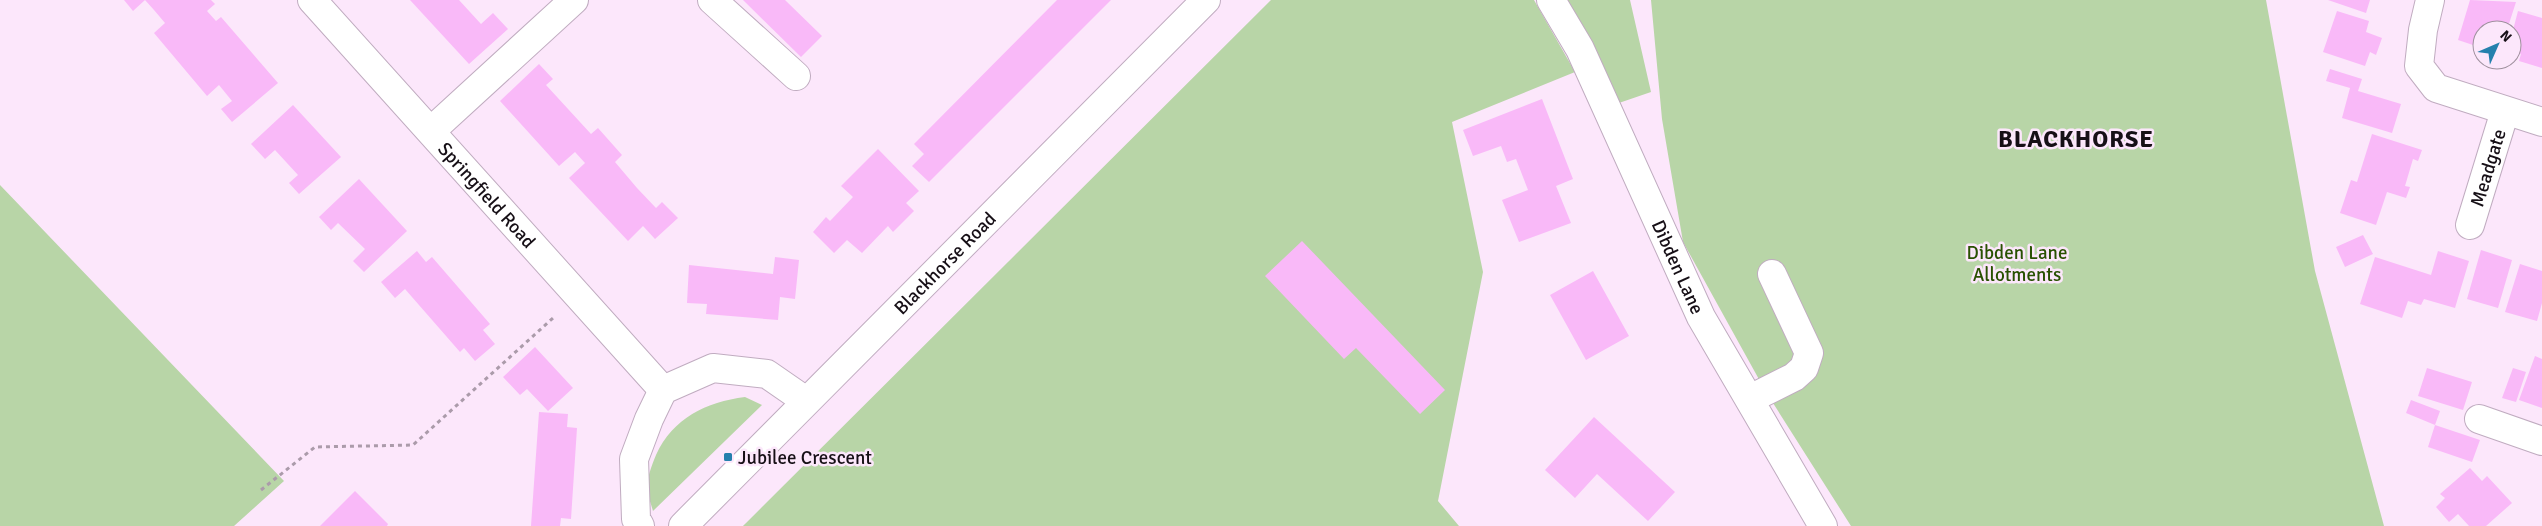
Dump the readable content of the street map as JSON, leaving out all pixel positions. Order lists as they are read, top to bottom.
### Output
{
  "streets": {
    "street": [
      "Meadgate",
      "Springfield Road",
      "Blackhorse Road",
      "Dibden Lane"
    ]
  },
  "districts": ["BLACKHORSE"],
  "parks": ["Dibden Lane Allotments"],
  "places": {
    "transit": ["Jubilee Crescent"]
  },
  "north": "top right"
}
